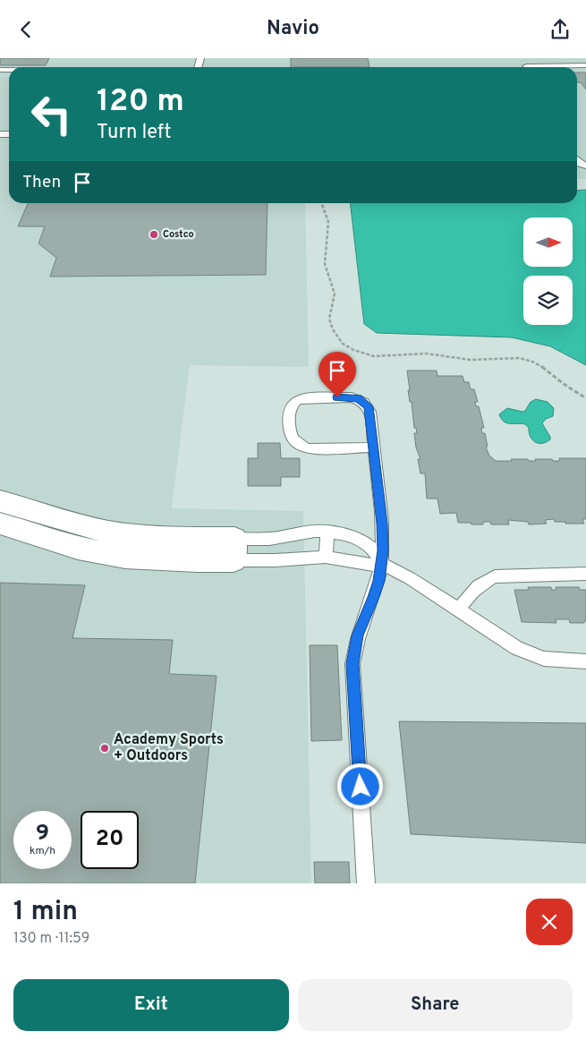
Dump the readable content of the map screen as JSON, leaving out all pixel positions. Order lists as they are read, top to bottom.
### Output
{
  "places": ["Costco", "Academy Sports + Outdoors"],
  "north": "right",
  "page": {
    "header": "Navio",
    "turn": ["120 m", "Turn left"],
    "then": "Then",
    "speed": "9 km/h",
    "limit": "20",
    "heading": ["1 min", "130 m · 11:59"],
    "buttons": ["Exit", "Share"]
  }
}
